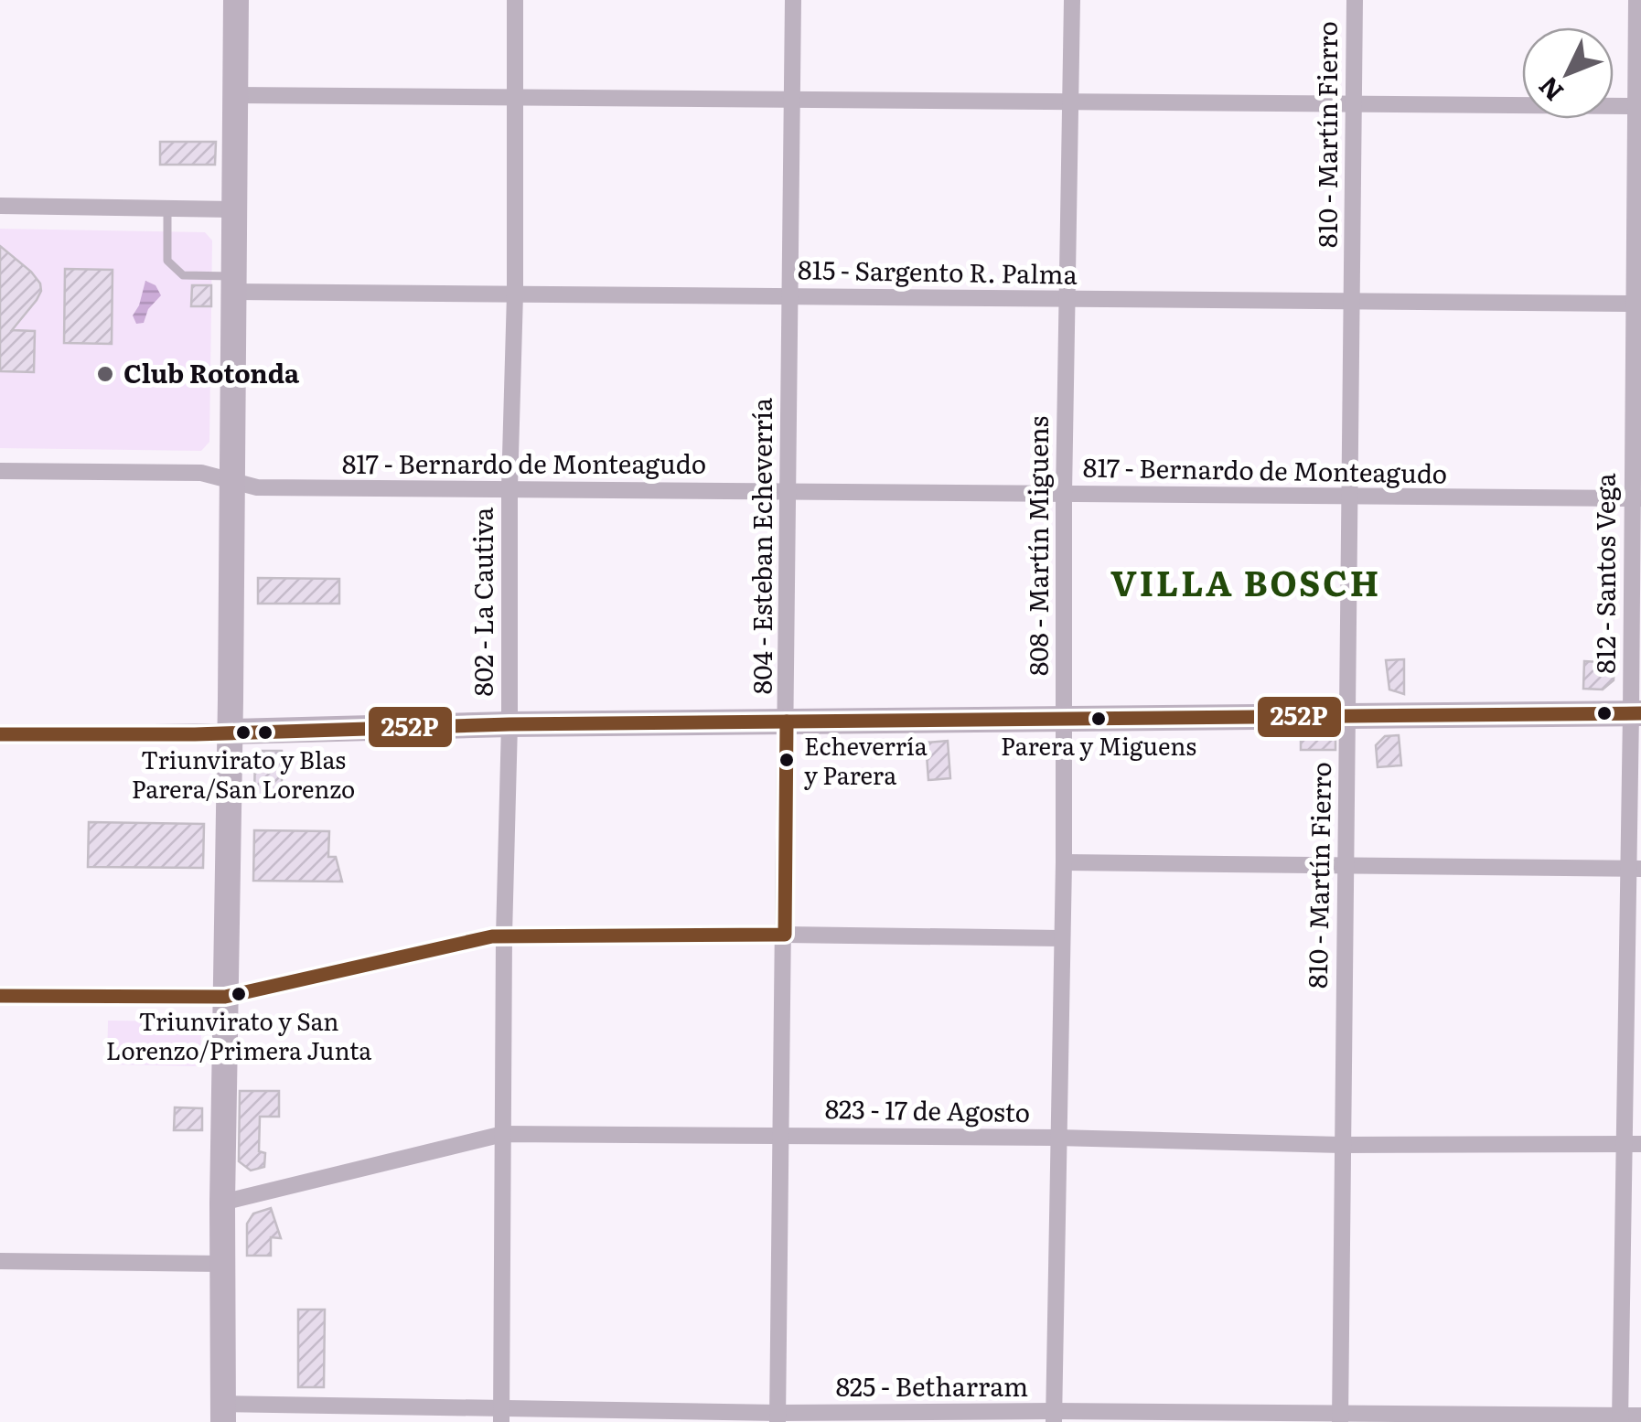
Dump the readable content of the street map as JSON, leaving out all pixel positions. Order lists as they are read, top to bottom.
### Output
{
  "streets": {
    "street": [
      "810 - Martín Fierro",
      "815 - Sargento R. Palma",
      "817 - Bernardo de Monteagudo",
      "804 - Esteban Echeverría",
      "808 - Martín Miguens",
      "812 - Santos Vega",
      "802 - La Cautiva",
      "823 - 17 de Agosto",
      "825 - Betharram"
    ]
  },
  "crossings": [
    ["810 - Martín Fierro", "815 - Sargento R. Palma"],
    ["810 - Martín Fierro", "817 - Bernardo de Monteagudo"],
    ["810 - Martín Fierro", "823 - 17 de Agosto"],
    ["810 - Martín Fierro", "825 - Betharram"],
    ["815 - Sargento R. Palma", "804 - Esteban Echeverría"],
    ["815 - Sargento R. Palma", "808 - Martín Miguens"],
    ["815 - Sargento R. Palma", "812 - Santos Vega"],
    ["815 - Sargento R. Palma", "802 - La Cautiva"],
    ["817 - Bernardo de Monteagudo", "804 - Esteban Echeverría"],
    ["817 - Bernardo de Monteagudo", "808 - Martín Miguens"],
    ["817 - Bernardo de Monteagudo", "812 - Santos Vega"],
    ["817 - Bernardo de Monteagudo", "802 - La Cautiva"],
    ["804 - Esteban Echeverría", "823 - 17 de Agosto"],
    ["804 - Esteban Echeverría", "825 - Betharram"],
    ["808 - Martín Miguens", "823 - 17 de Agosto"],
    ["808 - Martín Miguens", "825 - Betharram"],
    ["812 - Santos Vega", "823 - 17 de Agosto"],
    ["812 - Santos Vega", "825 - Betharram"],
    ["802 - La Cautiva", "823 - 17 de Agosto"],
    ["802 - La Cautiva", "825 - Betharram"]
  ],
  "districts": ["VILLA BOSCH"],
  "places": [
    "Club Rotonda",
    "Parera y Miguens",
    "Triunvirato y Blas Parera/San Lorenzo",
    "Echeverría y Parera",
    "Triunvirato y San Lorenzo/Primera Junta"
  ],
  "lines": ["transit line 252P"],
  "north": "bottom left"
}
